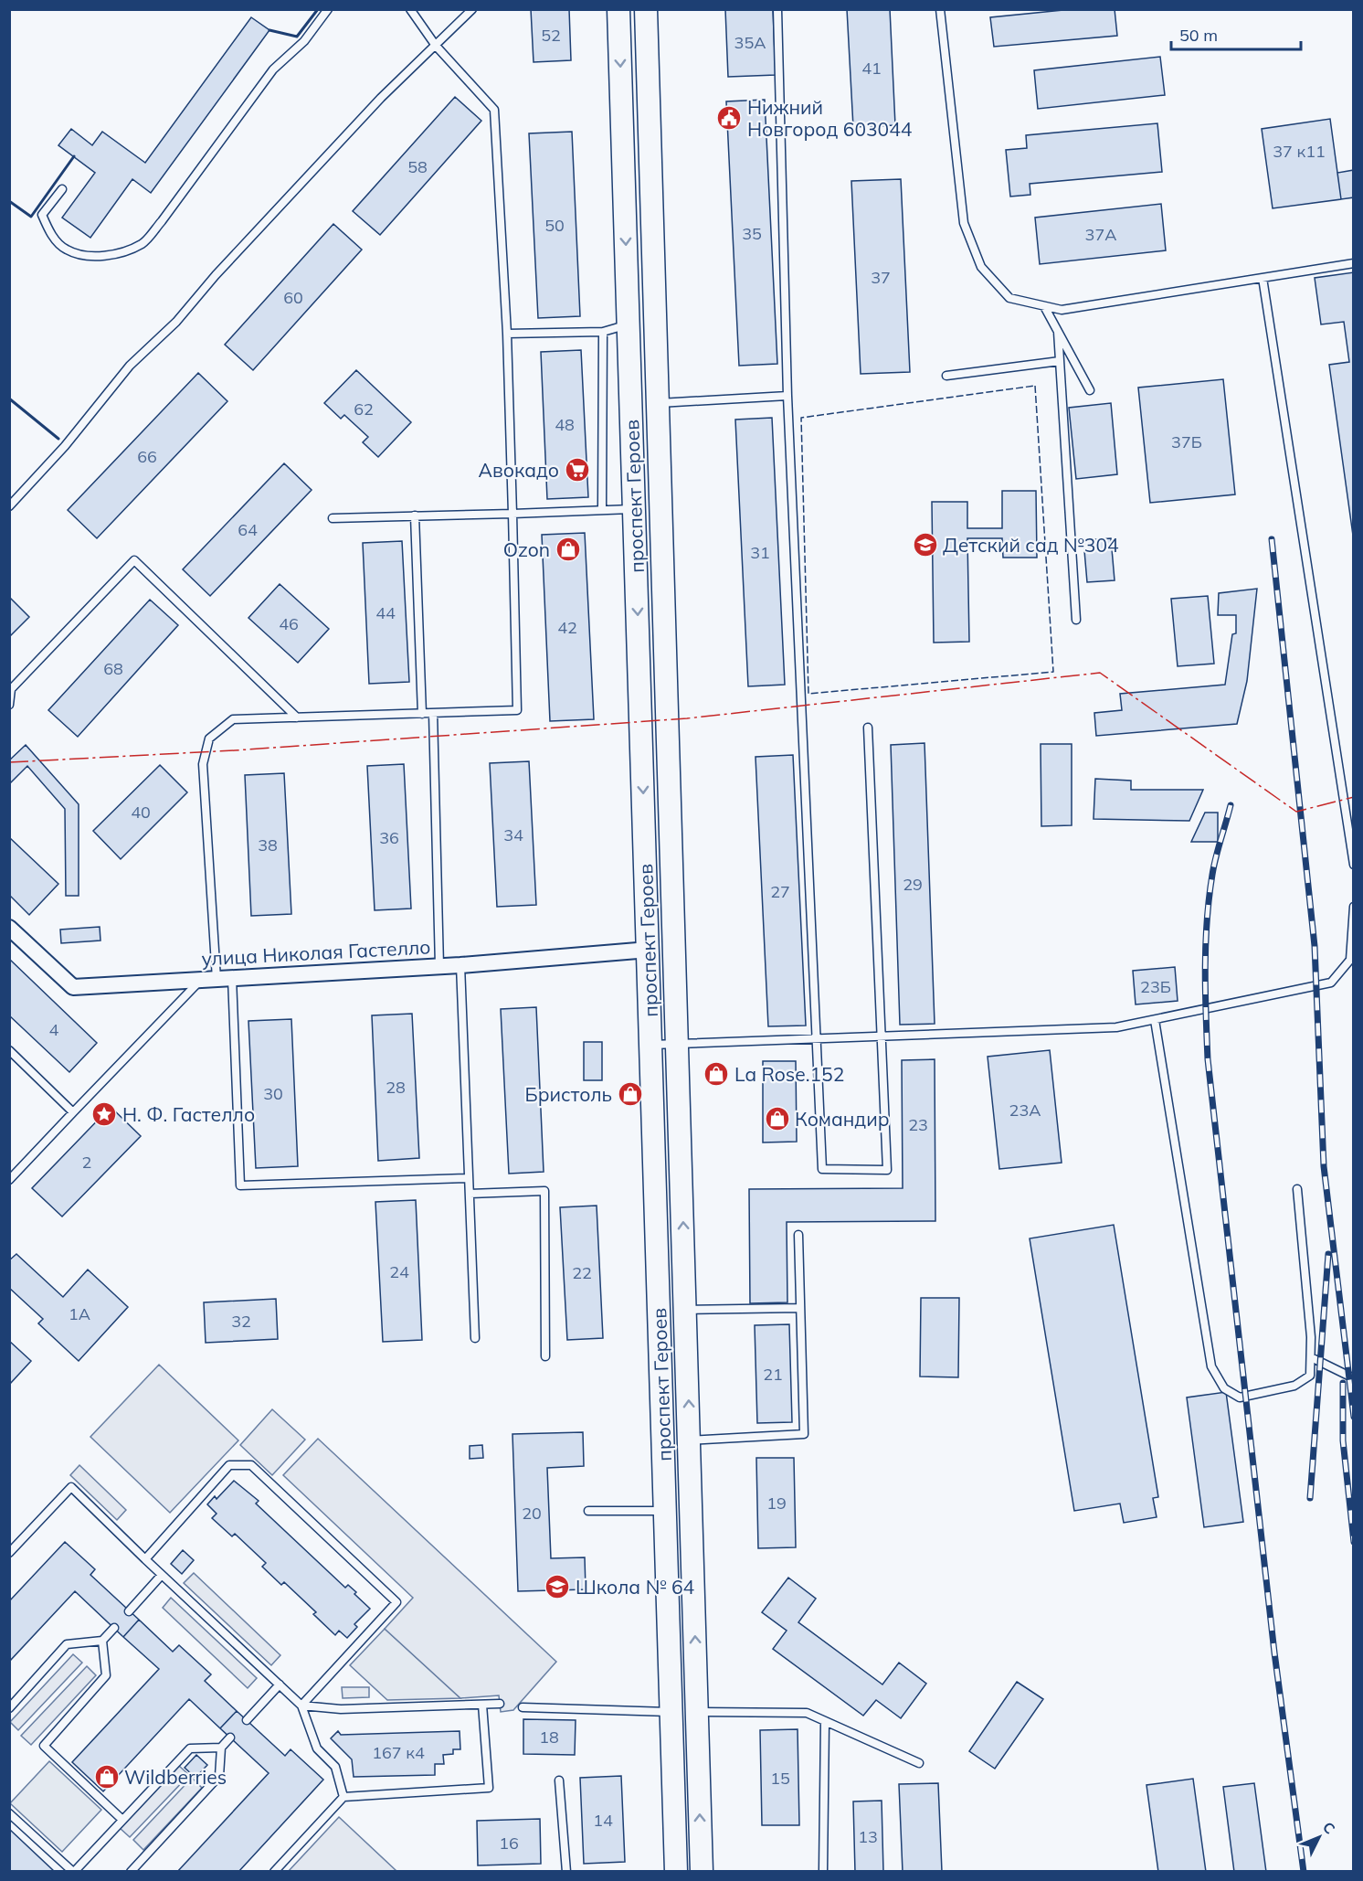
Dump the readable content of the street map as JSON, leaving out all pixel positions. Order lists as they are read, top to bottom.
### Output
{
  "streets": {
    "main road": ["проспект Героев"],
    "street": ["улица Николая Гастелло"]
  },
  "crossings": [
    ["проспект Героев", "улица Николая Гастелло"]
  ],
  "places": {
    "public building": ["Нижний Новгород 603044"],
    "supermarket": ["Авокадо"],
    "school or university": ["Детский сад №304", "Школа № 64"],
    "shop": [
      "Ozon",
      "La Rose.152",
      "Бристоль",
      "Командир",
      "Wildberries"
    ],
    "place": ["Н. Ф. Гастелло"]
  },
  "house_numbers": [
    "52",
    "35А",
    "41",
    "37 к11",
    "58",
    "50",
    "35",
    "37А",
    "37",
    "60",
    "62",
    "48",
    "37Б",
    "66",
    "64",
    "31",
    "44",
    "46",
    "42",
    "68",
    "40",
    "34",
    "36",
    "38",
    "29",
    "27",
    "23Б",
    "4",
    "28",
    "30",
    "23А",
    "23",
    "2",
    "24",
    "22",
    "1А",
    "32",
    "21",
    "19",
    "20",
    "18",
    "167 к4",
    "15",
    "14",
    "13",
    "16"
  ],
  "scale_bar": "50 m",
  "north": "top right"
}
